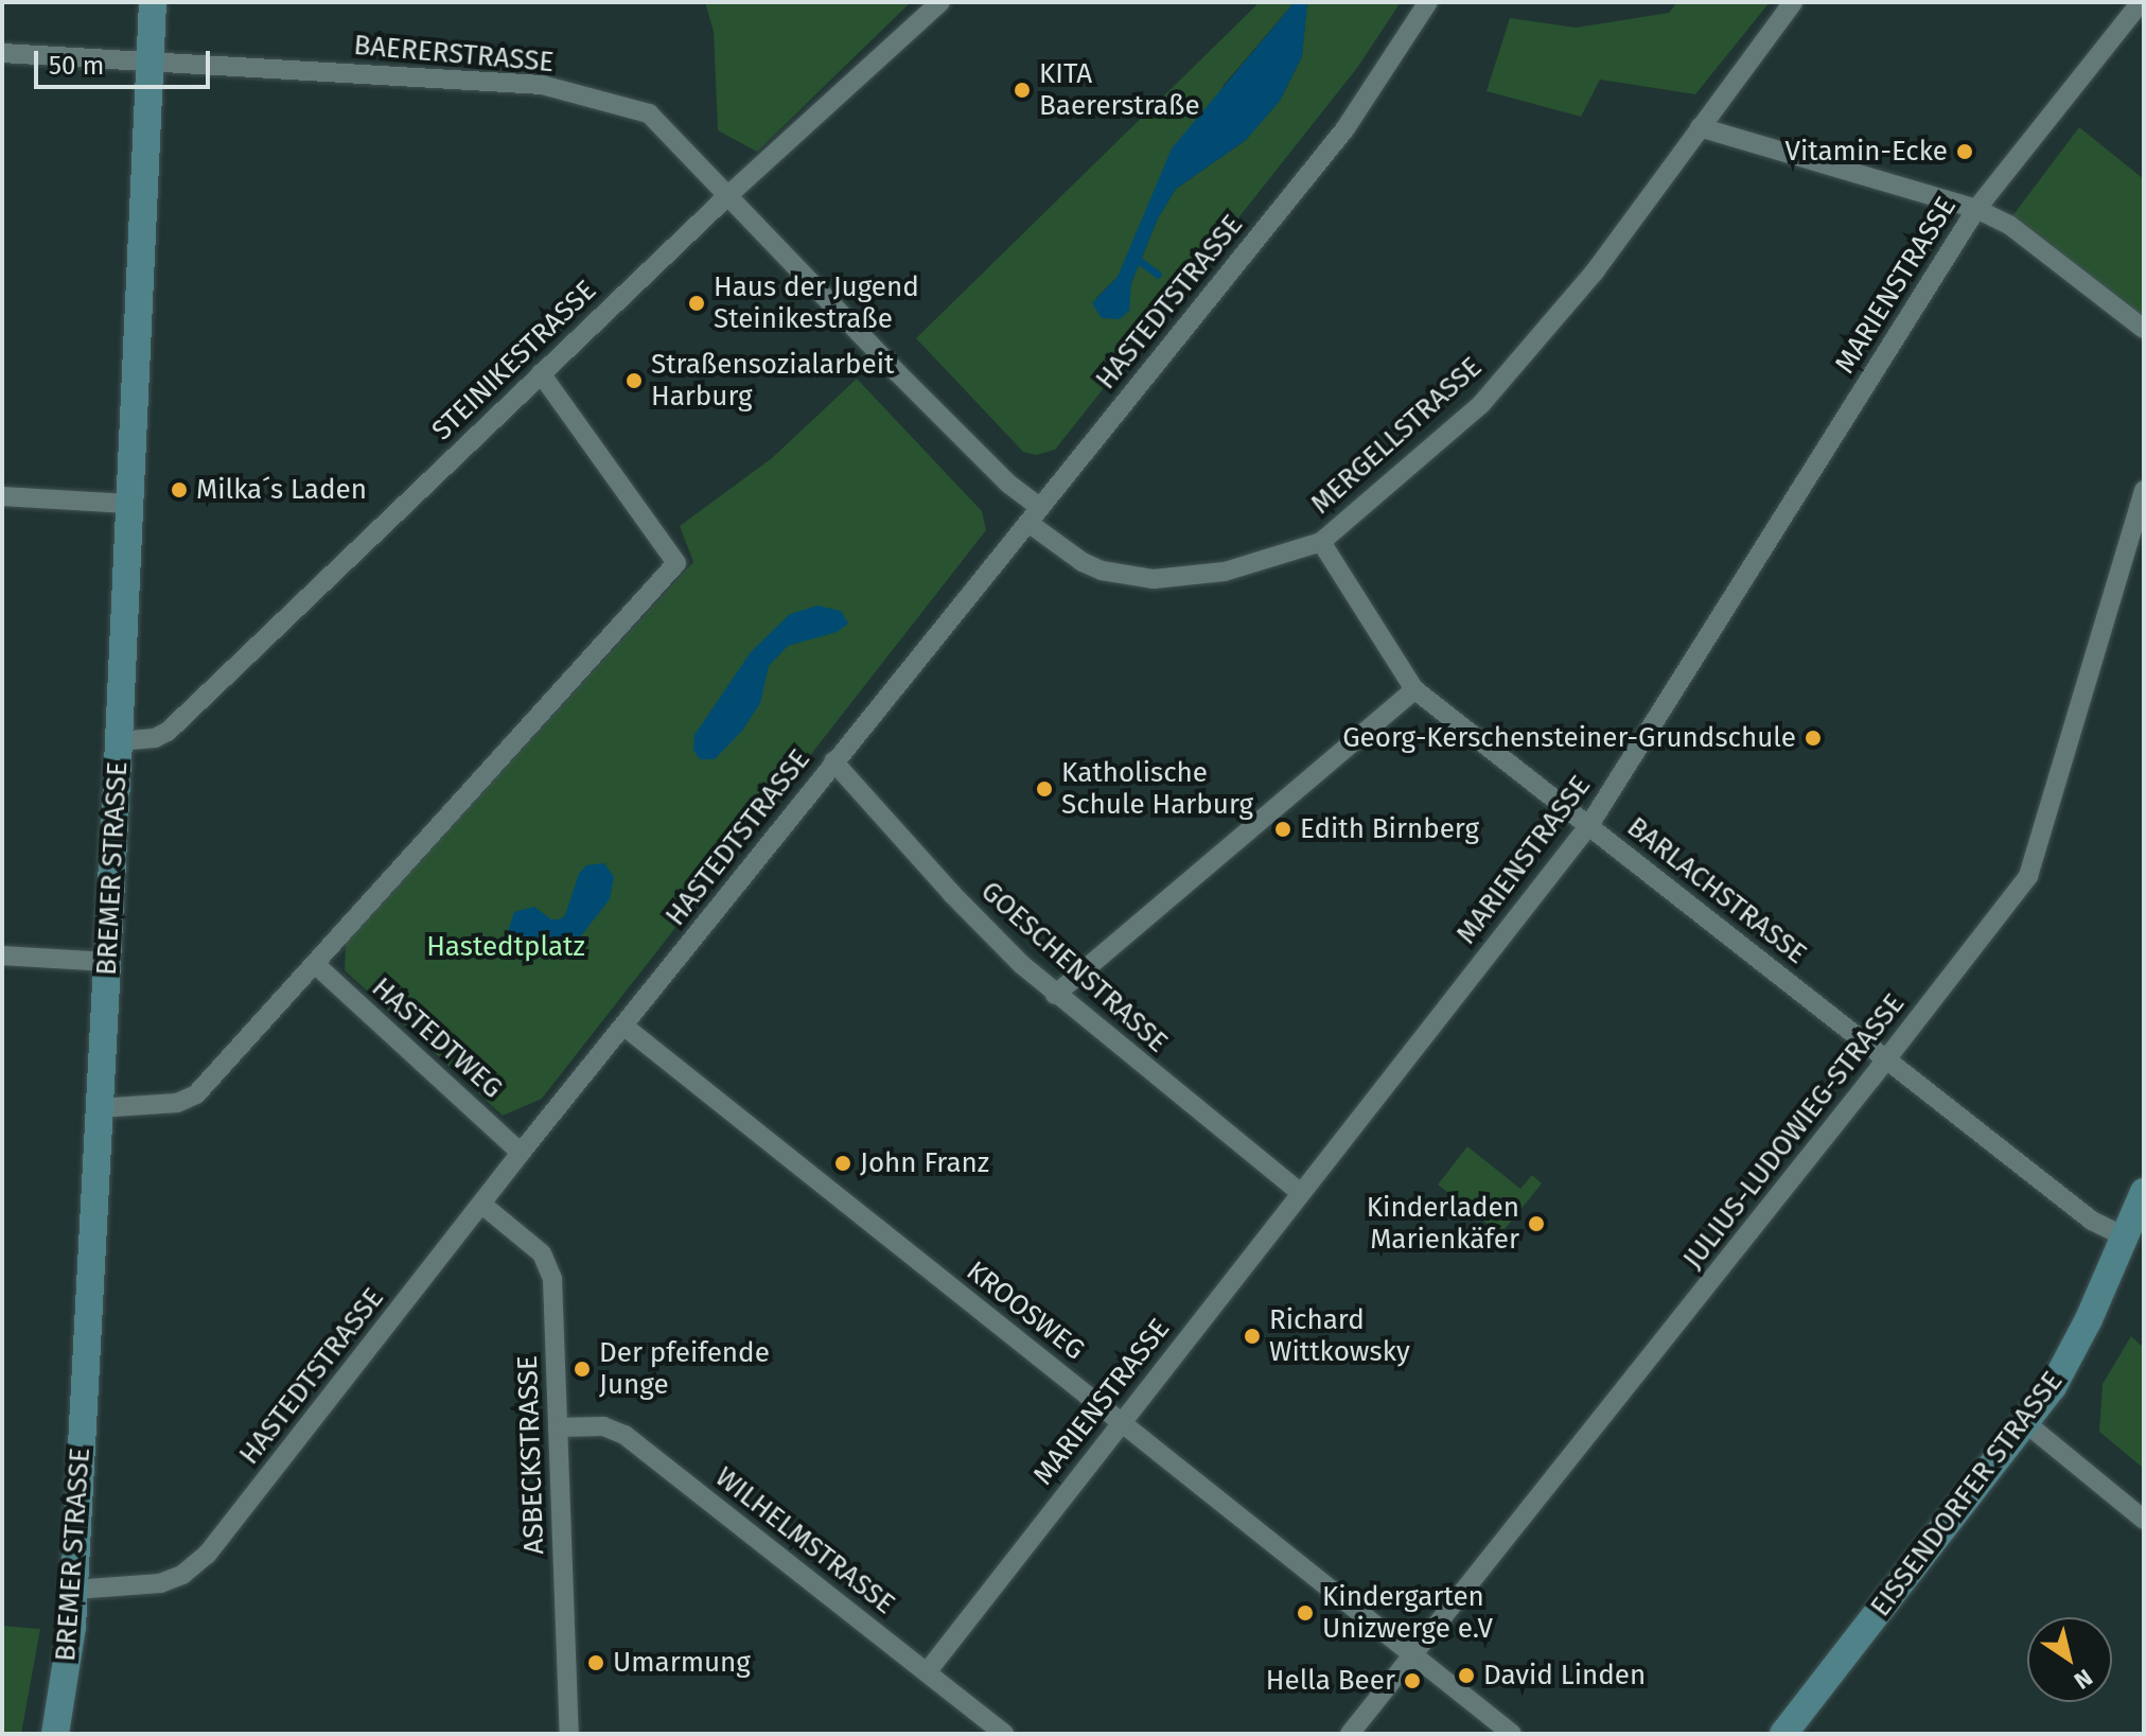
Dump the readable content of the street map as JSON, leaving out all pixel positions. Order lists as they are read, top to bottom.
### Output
{
  "streets": {
    "main road": ["BREMER STRASSE", "EISSENDORFER STRASSE"],
    "street": [
      "BAERERSTRASSE",
      "MARIENSTRASSE",
      "HASTEDTSTRASSE",
      "STEINIKESTRASSE",
      "MERGELLSTRASSE",
      "BARLACHSTRASSE",
      "GOESCHENSTRASSE",
      "HASTEDTWEG",
      "JULIUS-LUDOWIEG-STRASSE",
      "KROOSWEG",
      "ASBECKSTRASSE",
      "WILHELMSTRASSE"
    ]
  },
  "crossings": [
    ["BAERERSTRASSE", "HASTEDTSTRASSE"],
    ["BAERERSTRASSE", "STEINIKESTRASSE"],
    ["BAERERSTRASSE", "MERGELLSTRASSE"],
    ["BAERERSTRASSE", "BREMER STRASSE"],
    ["MARIENSTRASSE", "BARLACHSTRASSE"],
    ["MARIENSTRASSE", "GOESCHENSTRASSE"],
    ["MARIENSTRASSE", "KROOSWEG"],
    ["MARIENSTRASSE", "WILHELMSTRASSE"],
    ["HASTEDTSTRASSE", "MERGELLSTRASSE"],
    ["HASTEDTSTRASSE", "BREMER STRASSE"],
    ["HASTEDTSTRASSE", "GOESCHENSTRASSE"],
    ["HASTEDTSTRASSE", "HASTEDTWEG"],
    ["HASTEDTSTRASSE", "KROOSWEG"],
    ["HASTEDTSTRASSE", "ASBECKSTRASSE"],
    ["STEINIKESTRASSE", "BREMER STRASSE"],
    ["MERGELLSTRASSE", "BARLACHSTRASSE"],
    ["BARLACHSTRASSE", "JULIUS-LUDOWIEG-STRASSE"],
    ["BARLACHSTRASSE", "EISSENDORFER STRASSE"],
    ["JULIUS-LUDOWIEG-STRASSE", "KROOSWEG"],
    ["ASBECKSTRASSE", "WILHELMSTRASSE"]
  ],
  "parks": ["Hastedtplatz"],
  "places": [
    "KITA Baererstraße",
    "Vitamin-Ecke",
    "Haus der Jugend Steinikestraße",
    "Straßensozialarbeit Harburg",
    "Milka´s Laden",
    "Georg-Kerschensteiner-Grundschule",
    "Katholische Schule Harburg",
    "Edith Birnberg",
    "John Franz",
    "Kinderladen Marienkäfer",
    "Richard Wittkowsky",
    "Der pfeifende Junge",
    "Kindergarten Unizwerge e.V",
    "Umarmung",
    "David Linden",
    "Hella Beer"
  ],
  "scale_bar": "50 m",
  "north": "bottom right"
}
